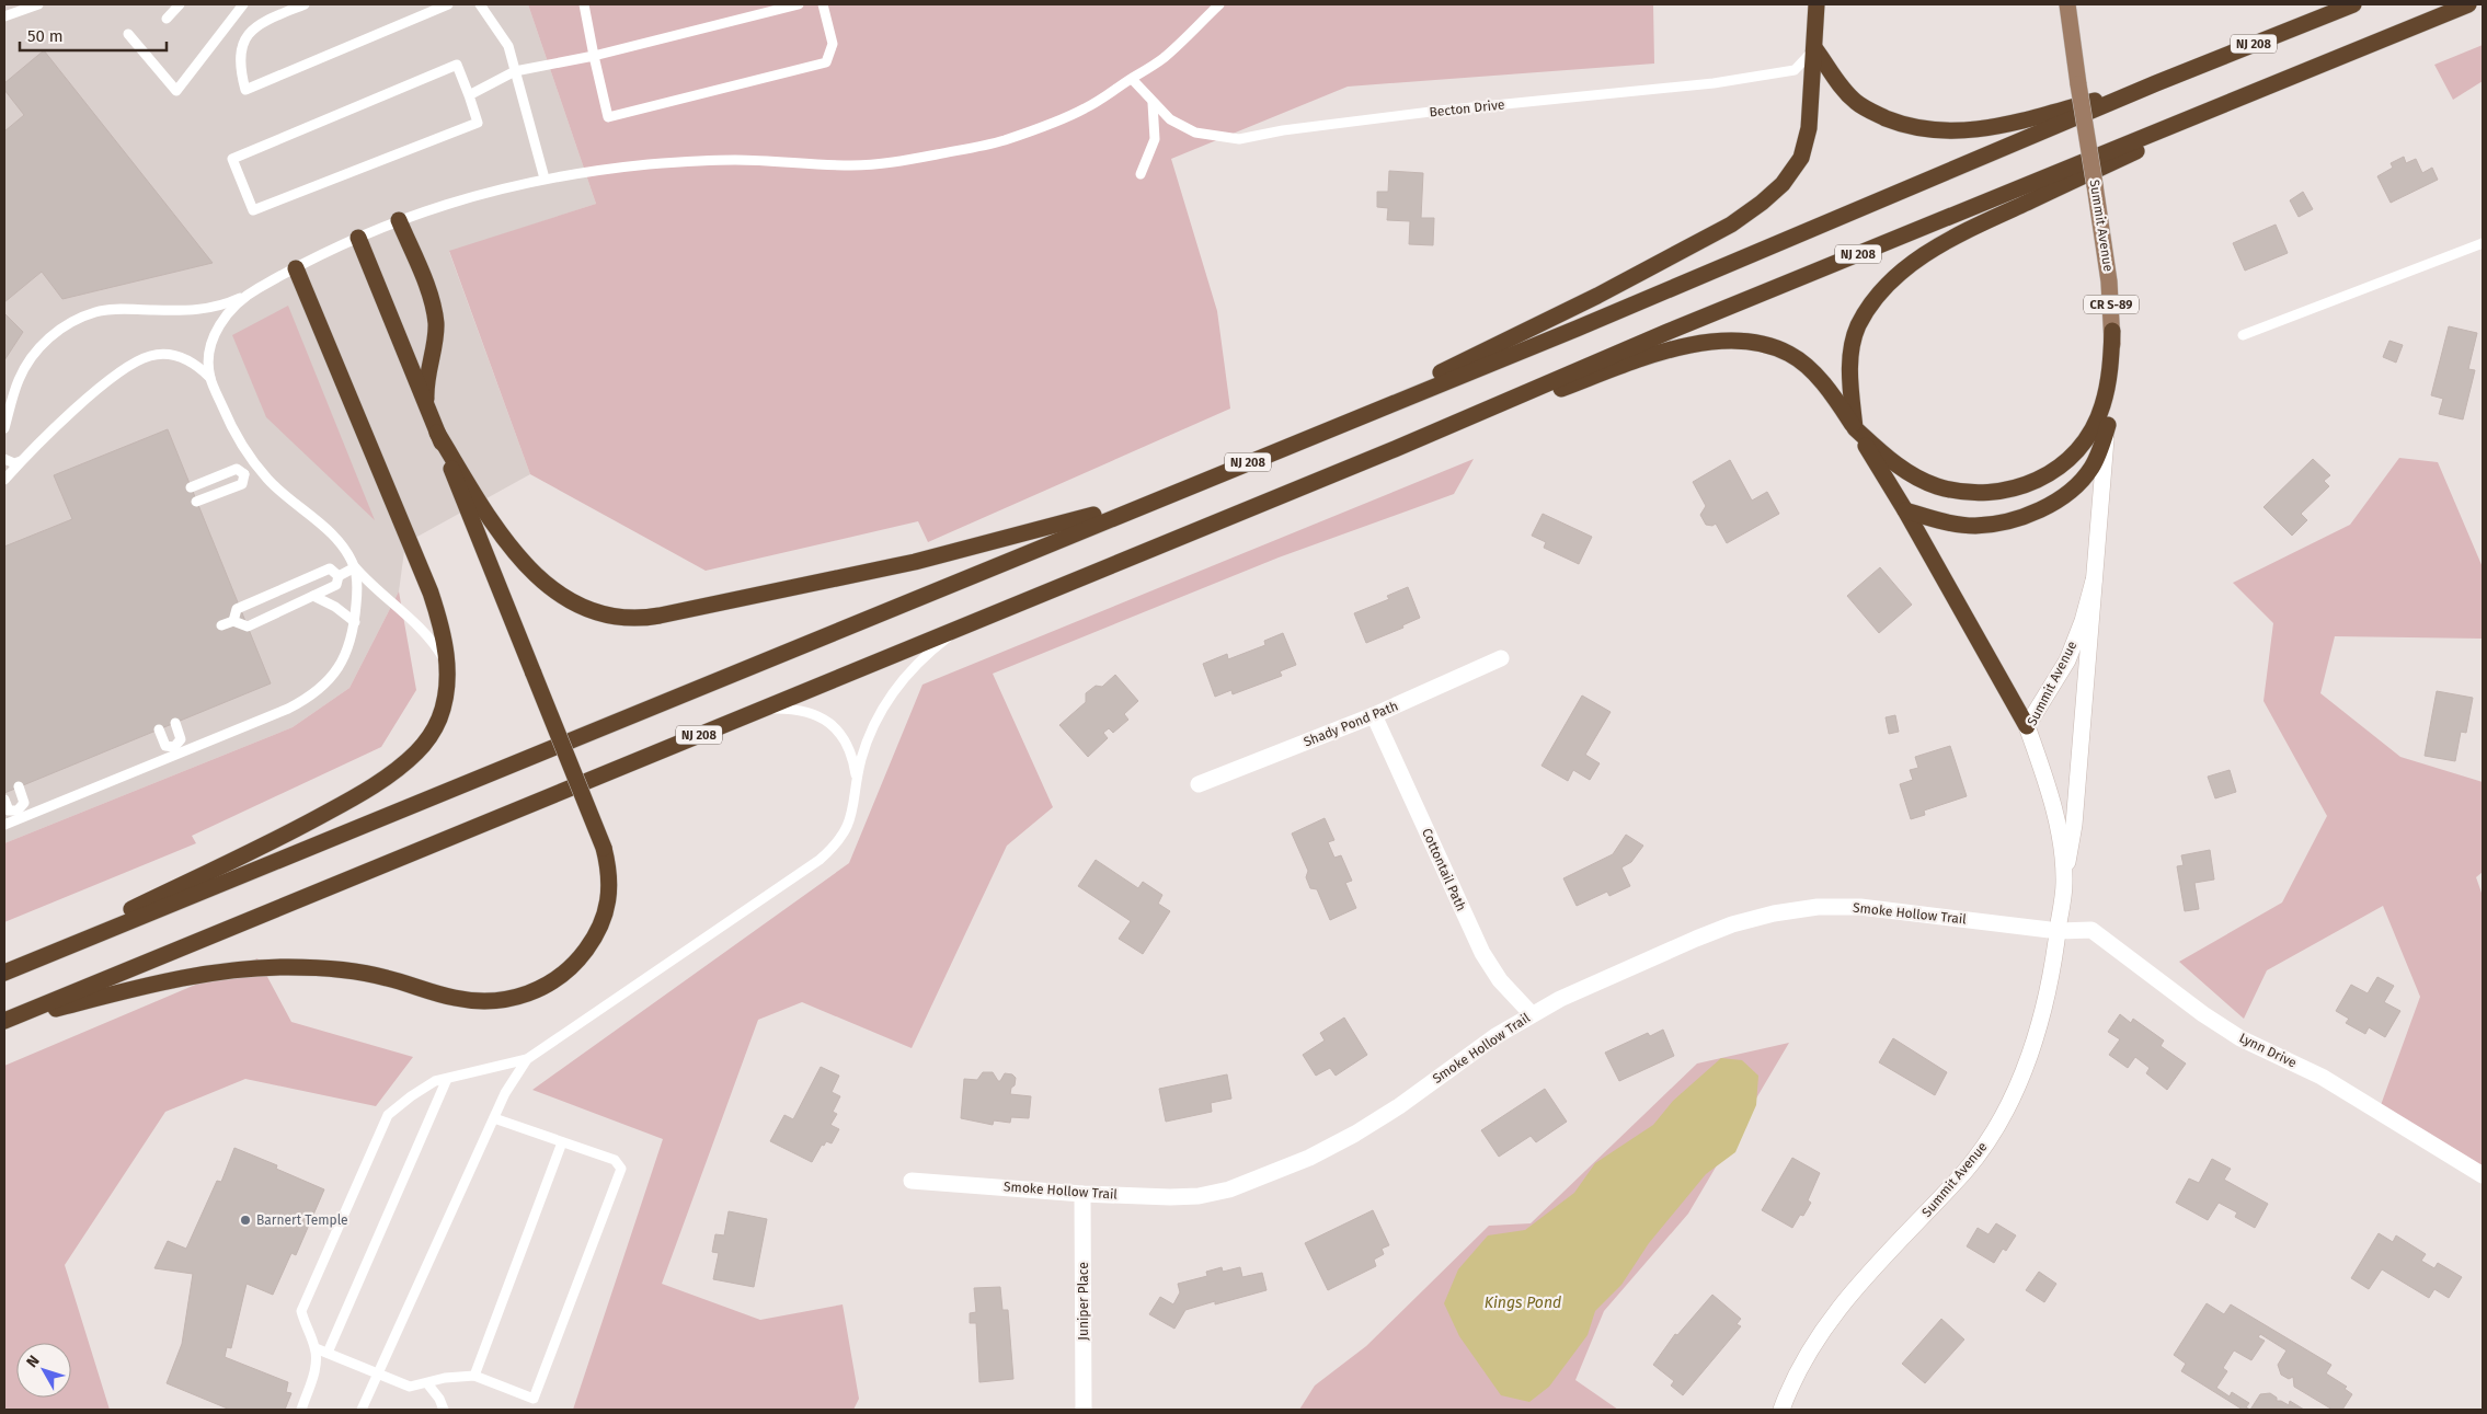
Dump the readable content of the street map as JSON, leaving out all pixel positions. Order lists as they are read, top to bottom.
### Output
{
  "streets": {
    "highway": ["NJ 208"],
    "main road": ["Summit Avenue", "CR S-89"],
    "street": [
      "Shady Pond Path",
      "Cottontail Path",
      "Smoke Hollow Trail",
      "Lynn Drive",
      "Juniper Place"
    ],
    "lane": ["Becton Drive"]
  },
  "crossings": [
    ["Summit Avenue", "Smoke Hollow Trail"],
    ["Summit Avenue", "Lynn Drive"],
    ["Shady Pond Path", "Cottontail Path"],
    ["Cottontail Path", "Smoke Hollow Trail"],
    ["Smoke Hollow Trail", "Lynn Drive"],
    ["Smoke Hollow Trail", "Juniper Place"]
  ],
  "water": ["Kings Pond"],
  "places": ["Barnert Temple"],
  "scale_bar": "50 m",
  "north": "top left"
}
